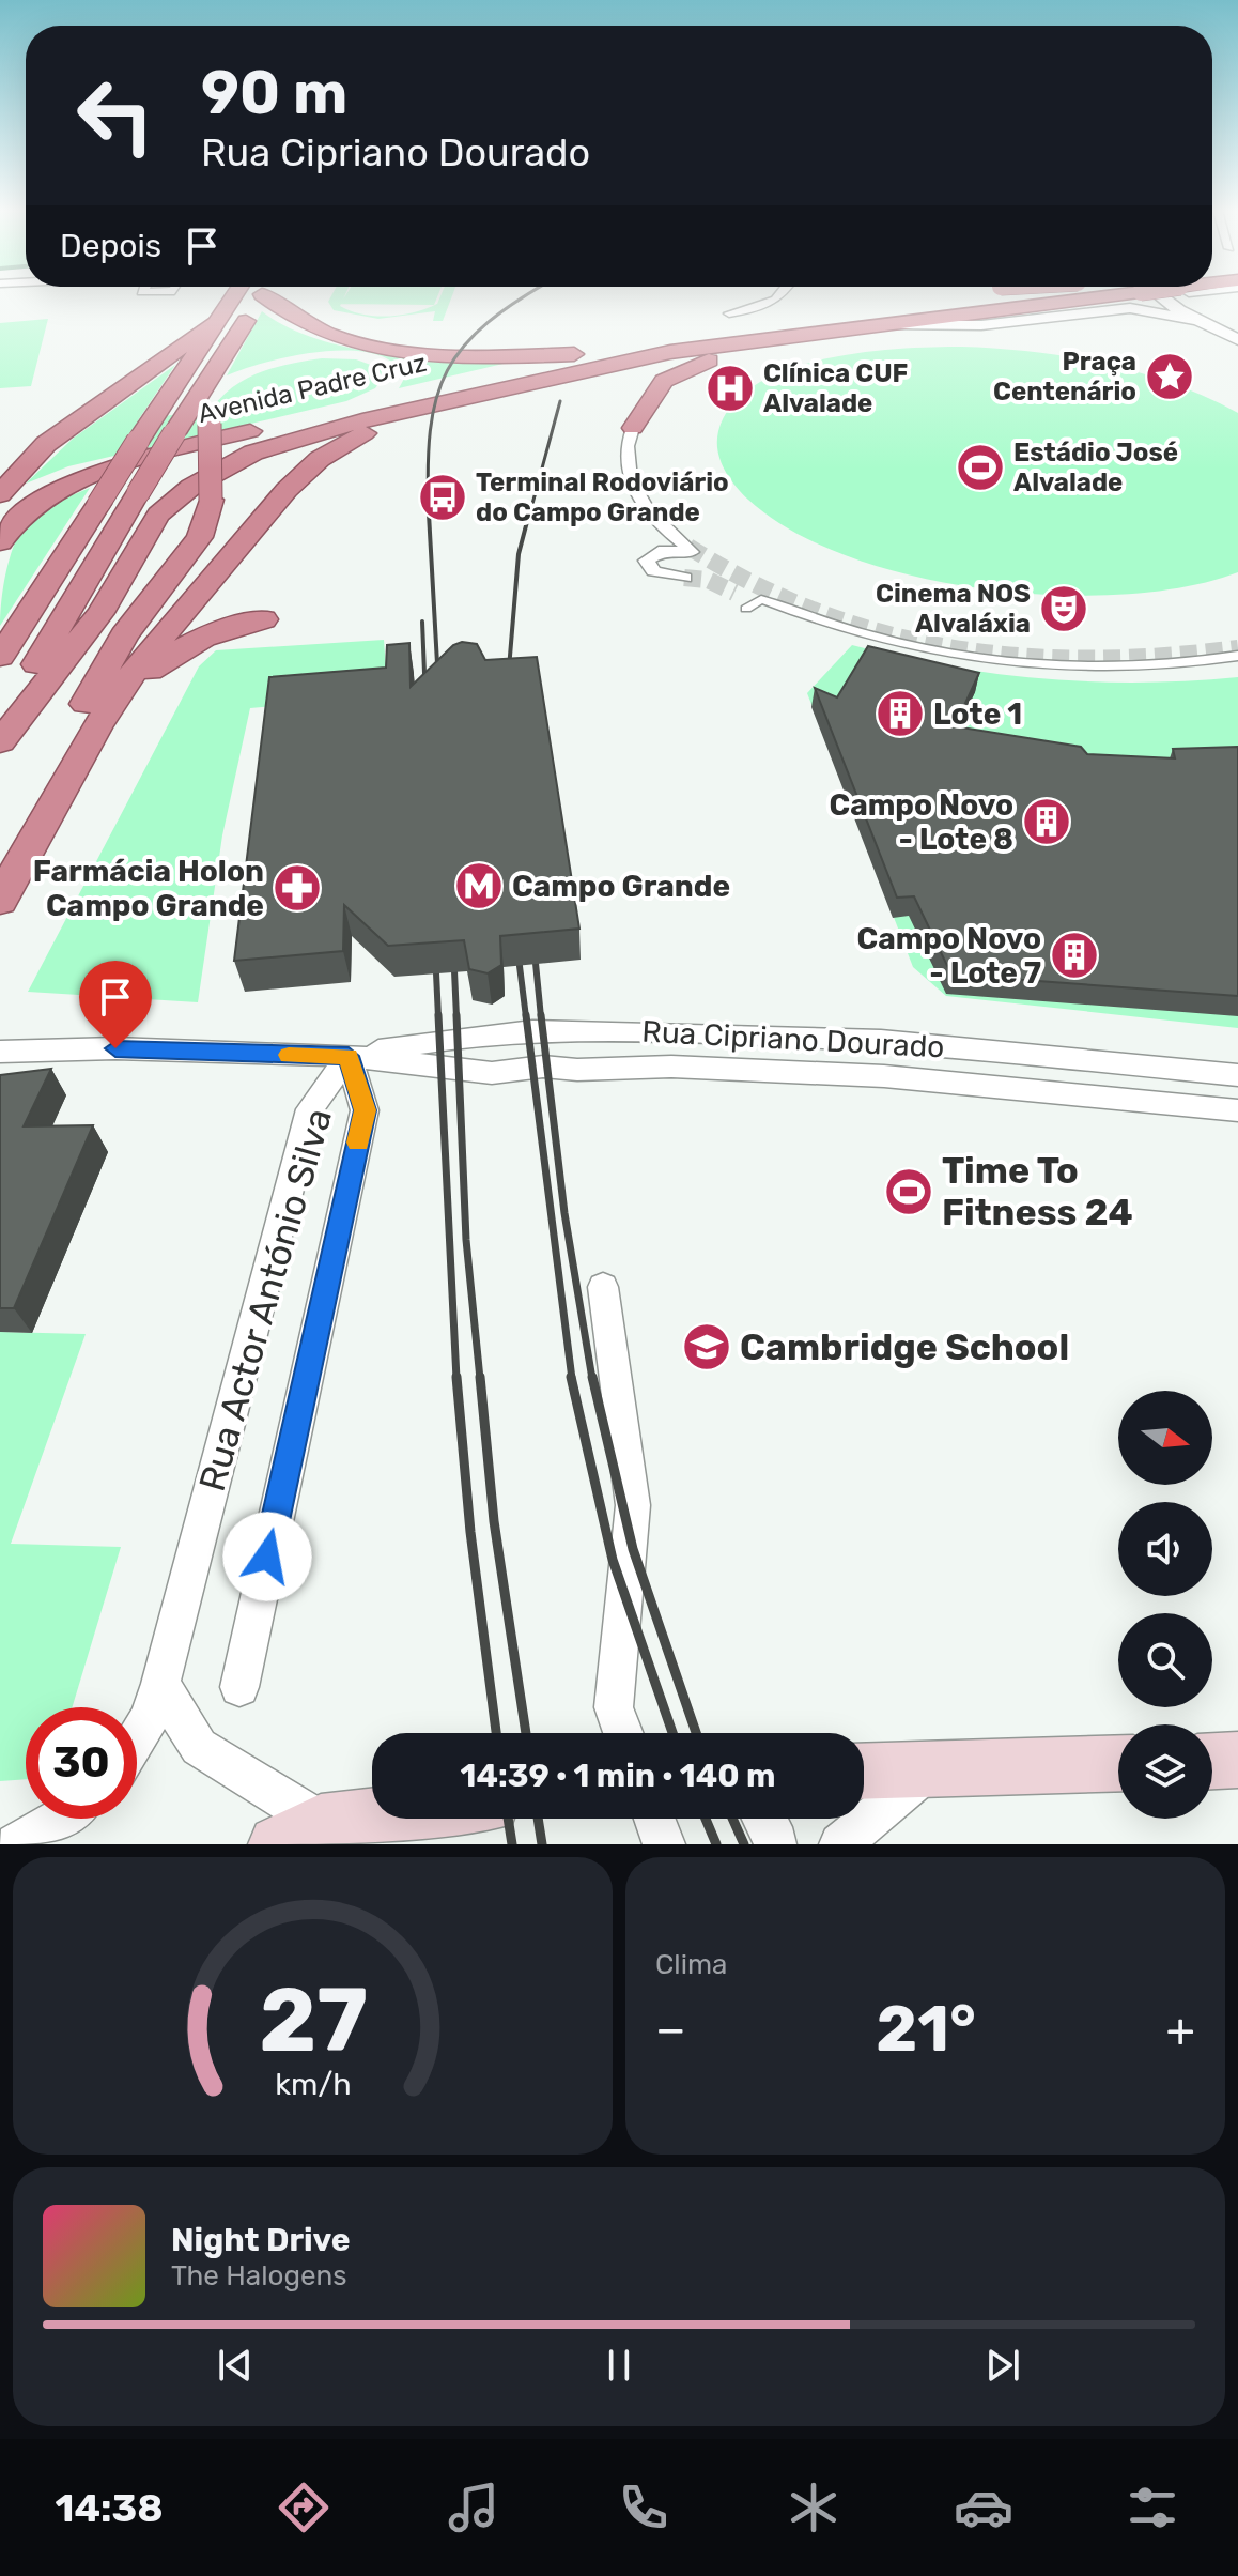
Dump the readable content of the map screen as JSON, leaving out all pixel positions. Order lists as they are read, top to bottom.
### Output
{
  "streets": {
    "highway": ["Avenida Padre Cruz"],
    "street": ["Rua Cipriano Dourado", "Rua Actor António Silva"]
  },
  "crossings": [
    ["Rua Cipriano Dourado", "Rua Actor António Silva"]
  ],
  "places": {
    "place": ["Praça Centenário"],
    "hospital": ["Clínica CUF Alvalade"],
    "sports": ["Estádio José Alvalade", "Time To Fitness 24"],
    "bus stop": ["Terminal Rodoviário do Campo Grande"],
    "theatre": ["Cinema NOS Alvaláxia"],
    "building": ["Lote 1", "Campo Novo - Lote 8", "Campo Novo - Lote 7"],
    "metro station": ["Campo Grande"],
    "pharmacy": ["Farmácia Holon Campo Grande"],
    "school or university": ["Cambridge School"]
  },
  "north": "right",
  "page": {
    "turn": ["90 m", "Rua Cipriano Dourado"],
    "then": "Depois",
    "limit": "30",
    "trip": "14:39 · 1 min · 140 m",
    "tile": "Clima",
    "heat": ["−", "21°", "+"],
    "song": ["Night Drive", "The Halogens"],
    "tabs": "14:38",
    "gauge": ["27", "km/h"]
  }
}
